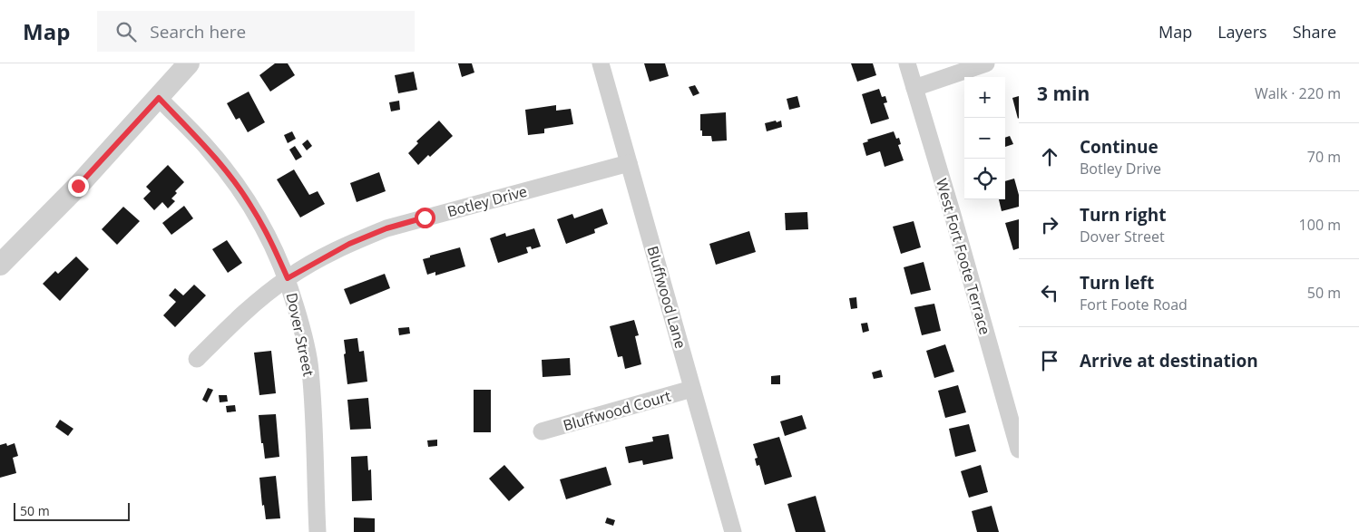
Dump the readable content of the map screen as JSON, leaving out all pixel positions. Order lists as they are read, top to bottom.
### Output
{
  "streets": {
    "street": [
      "Botley Drive",
      "West Fort Foote Terrace",
      "Bluffwood Lane",
      "Dover Street",
      "Bluffwood Court"
    ]
  },
  "crossings": [
    ["Botley Drive", "Bluffwood Lane"],
    ["Botley Drive", "Dover Street"],
    ["Bluffwood Lane", "Bluffwood Court"]
  ],
  "scale_bar": "50 m",
  "page": {
    "header": "Map",
    "search": "Search here",
    "nav": ["Map", "Layers", "Share"],
    "heading": ["3 min", "Walk · 220 m"],
    "map_buttons": ["+", "−"],
    "list": [
      ["Continue", "Botley Drive", "70 m"],
      ["Turn right", "Dover Street", "100 m"],
      ["Turn left", "Fort Foote Road", "50 m"],
      "Arrive at destination"
    ],
    "scale": "50 m"
  }
}
